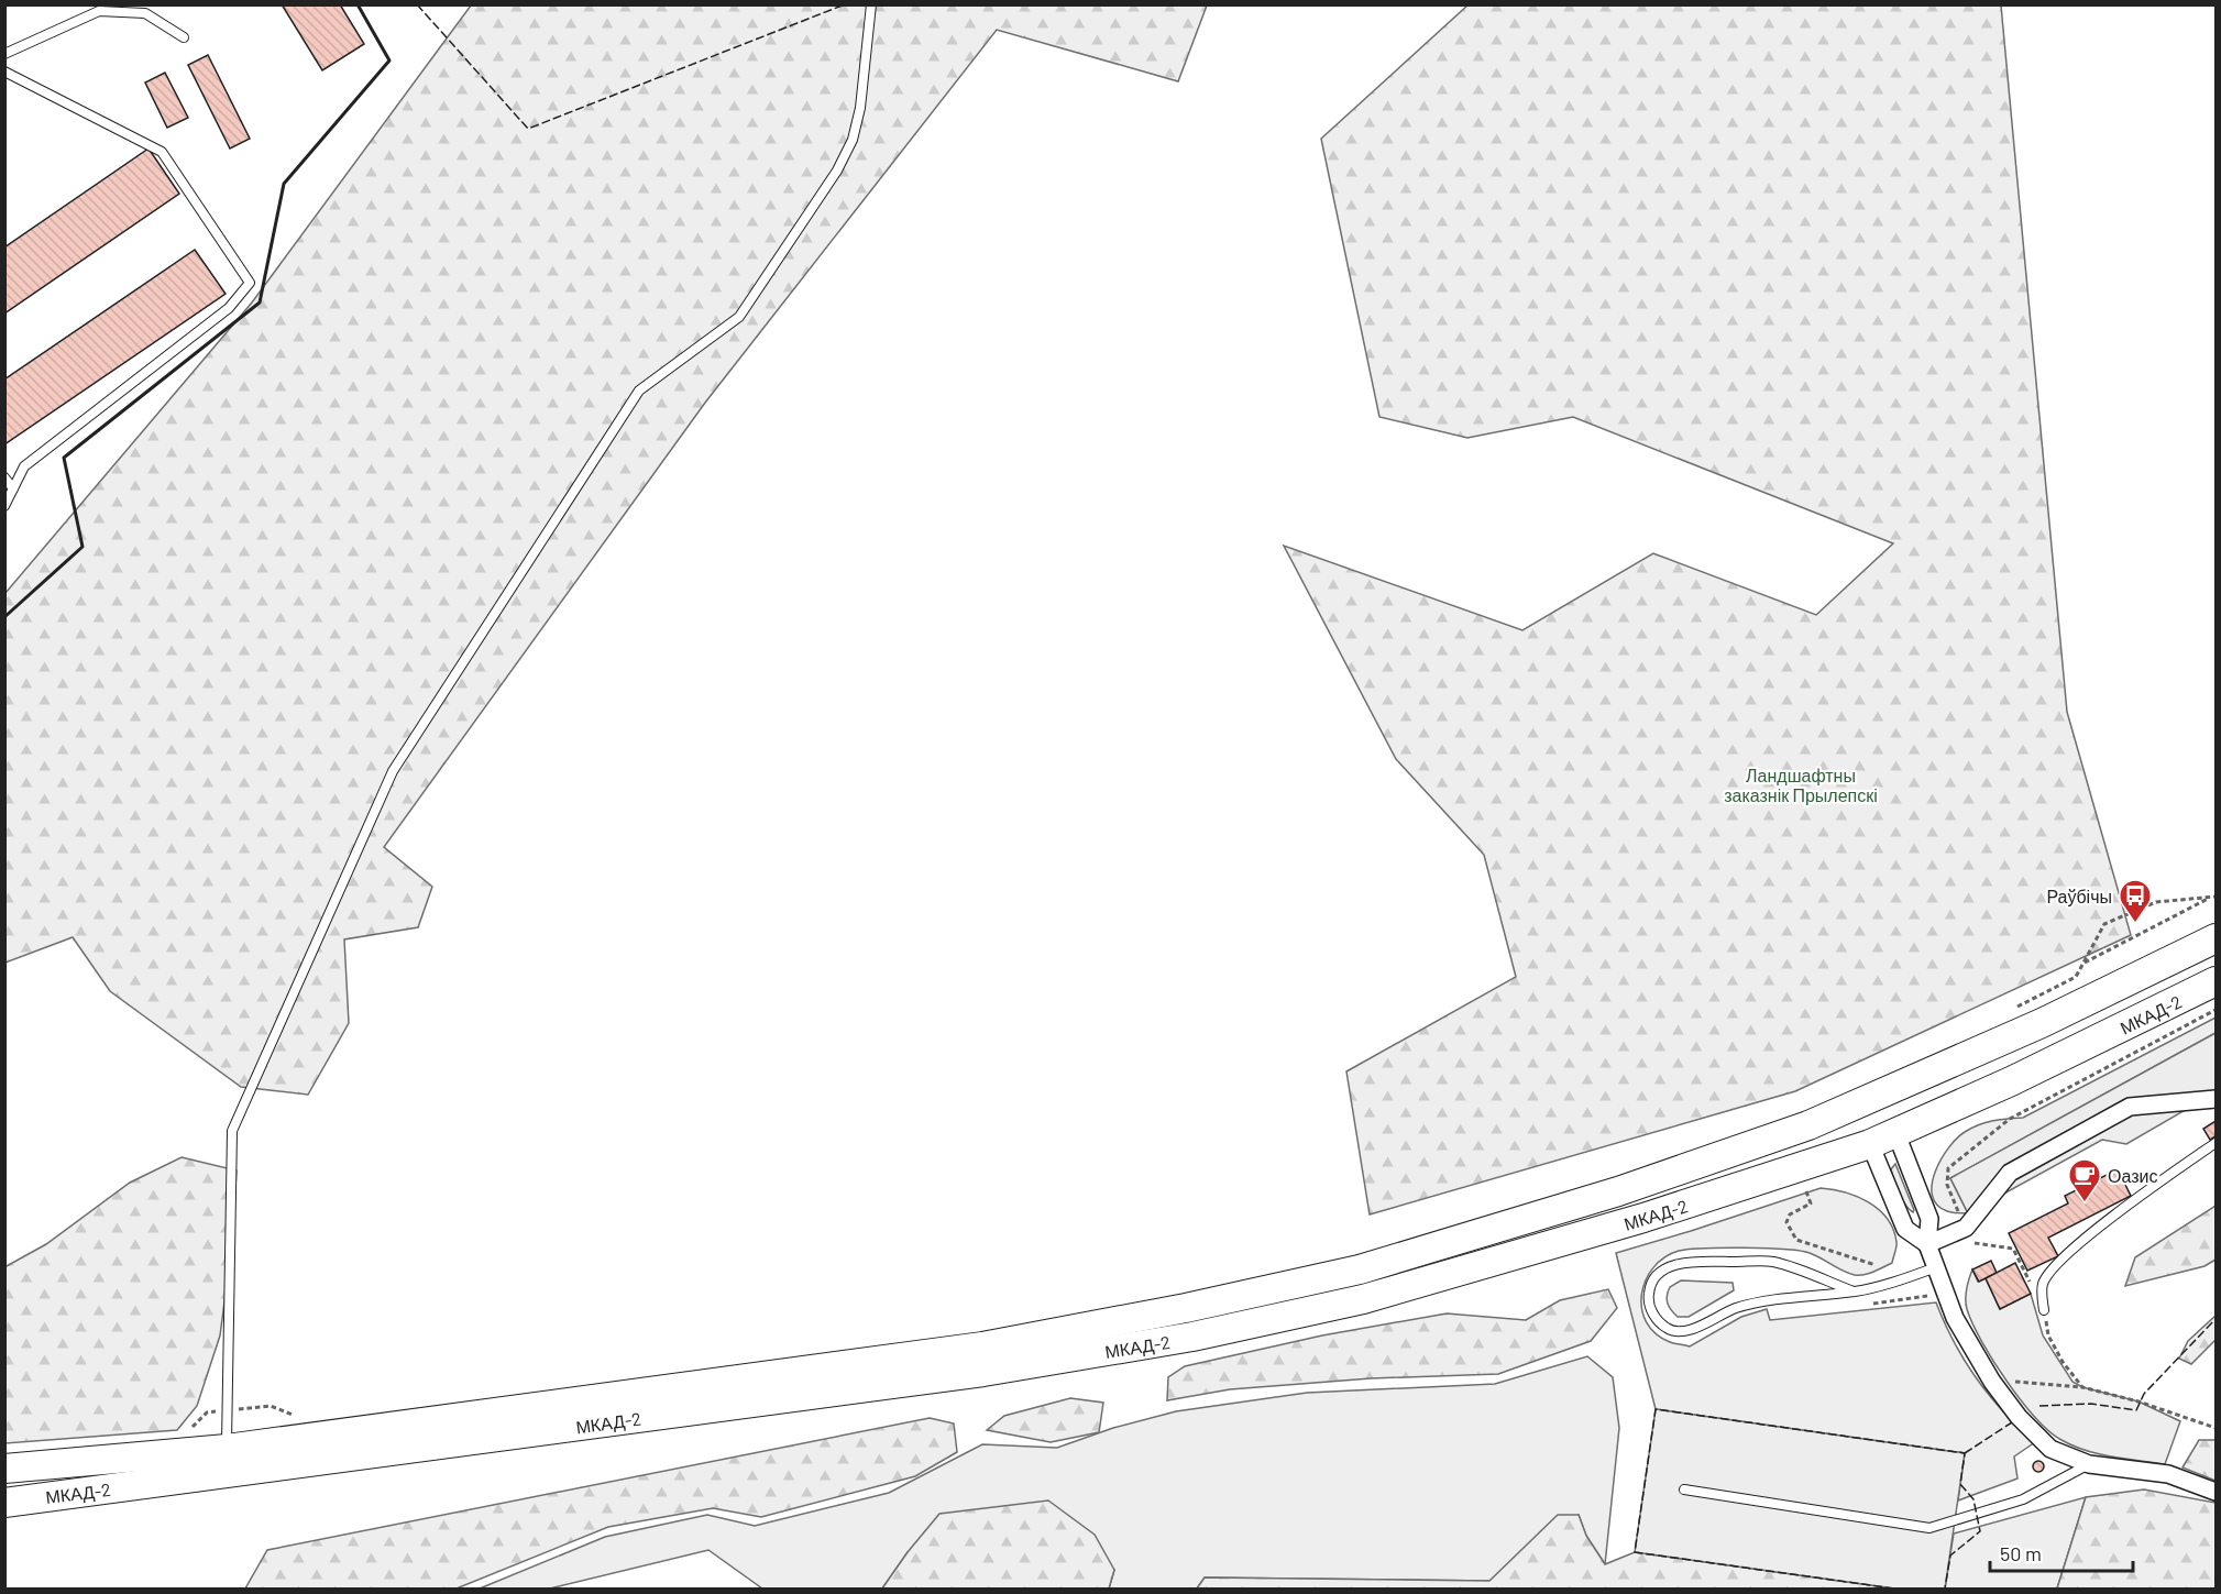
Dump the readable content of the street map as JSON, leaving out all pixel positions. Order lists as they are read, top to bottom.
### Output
{
  "streets": {
    "highway": ["МКАД-2"]
  },
  "parks": ["Ландшафтны заказнік Прылепскі"],
  "places": {
    "bus stop": ["Раўбічы"],
    "cafe": ["Оазис"]
  },
  "scale_bar": "50 m"
}
